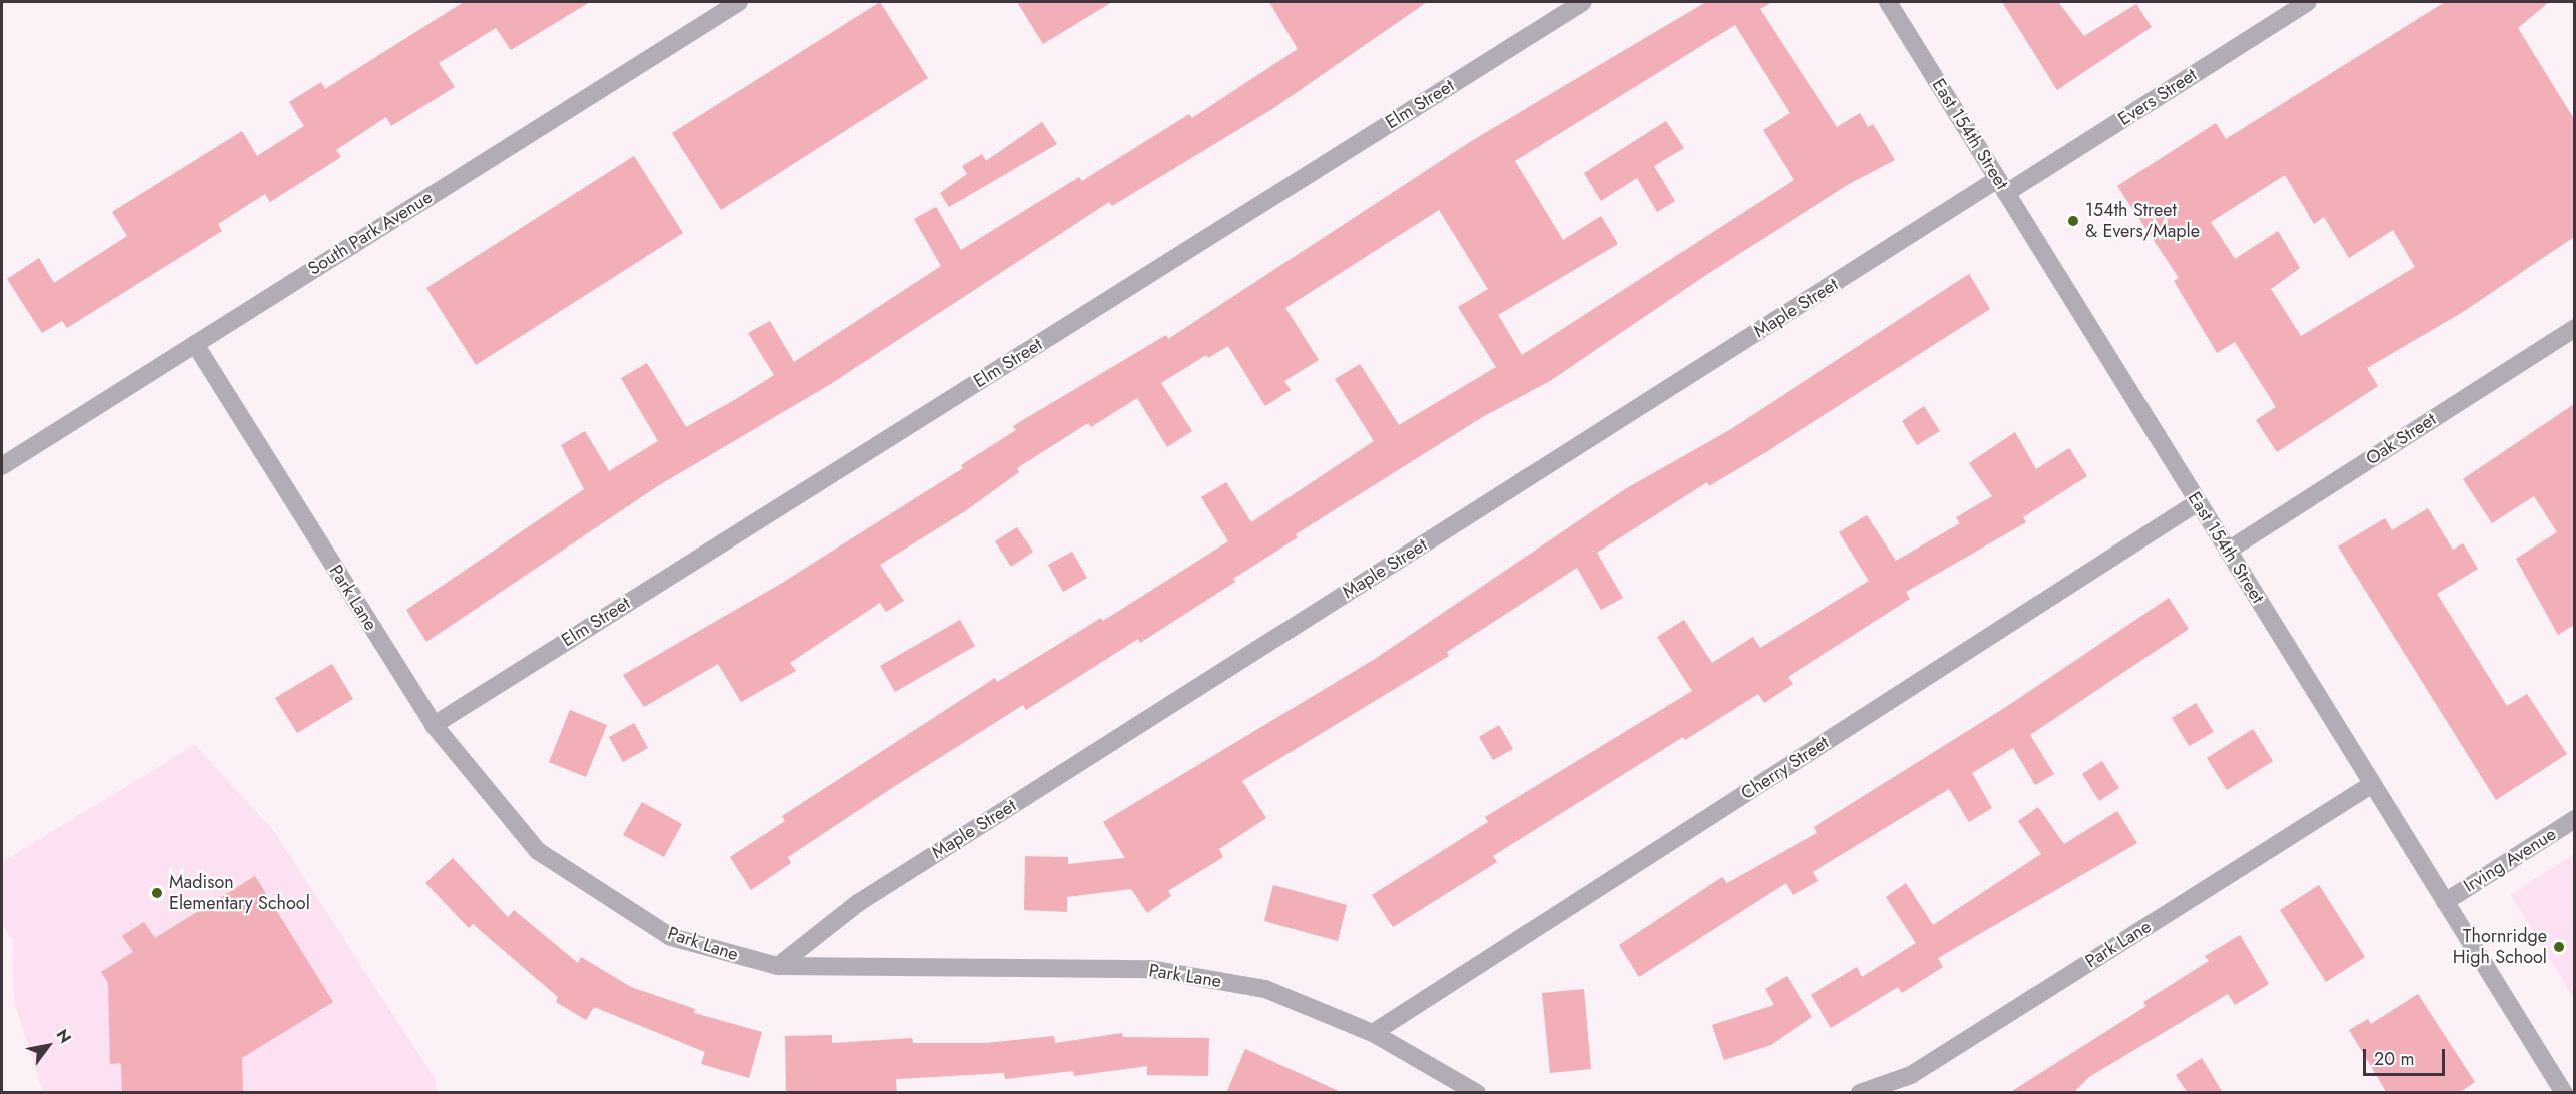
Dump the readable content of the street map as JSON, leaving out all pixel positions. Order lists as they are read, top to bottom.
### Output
{
  "streets": {
    "street": [
      "Evers Street",
      "Elm Street",
      "East 154th Street",
      "South Park Avenue",
      "Maple Street",
      "Oak Street",
      "Park Lane",
      "Cherry Street",
      "Irving Avenue"
    ]
  },
  "crossings": [
    ["Evers Street", "East 154th Street"],
    ["Evers Street", "Maple Street"],
    ["Elm Street", "Park Lane"],
    ["East 154th Street", "Maple Street"],
    ["East 154th Street", "Oak Street"],
    ["East 154th Street", "Park Lane"],
    ["East 154th Street", "Cherry Street"],
    ["East 154th Street", "Irving Avenue"],
    ["South Park Avenue", "Park Lane"],
    ["Maple Street", "Park Lane"],
    ["Park Lane", "Cherry Street"]
  ],
  "places": ["154th Street & Evers/Maple", "Madison Elementary School", "Thornridge High School"],
  "scale_bar": "20 m",
  "north": "top right"
}
